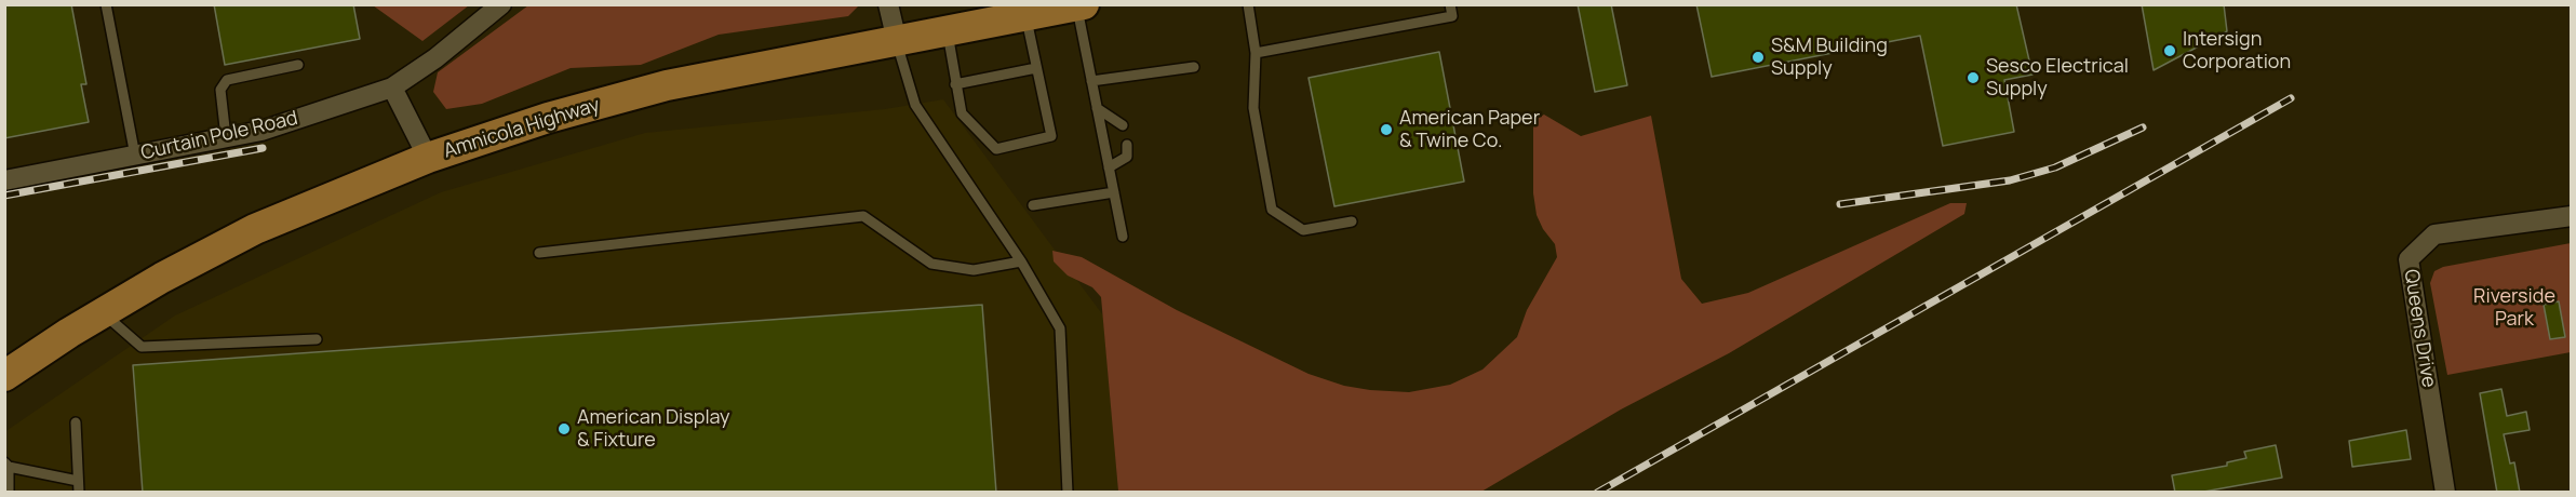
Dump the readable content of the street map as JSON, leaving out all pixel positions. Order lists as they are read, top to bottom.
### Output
{
  "streets": {
    "main road": ["Amnicola Highway"],
    "street": ["Curtain Pole Road", "Queens Drive"]
  },
  "parks": ["Riverside Park"],
  "places": [
    "Intersign Corporation",
    "S&M Building Supply",
    "Sesco Electrical Supply",
    "American Paper & Twine Co.",
    "American Display & Fixture"
  ]
}
